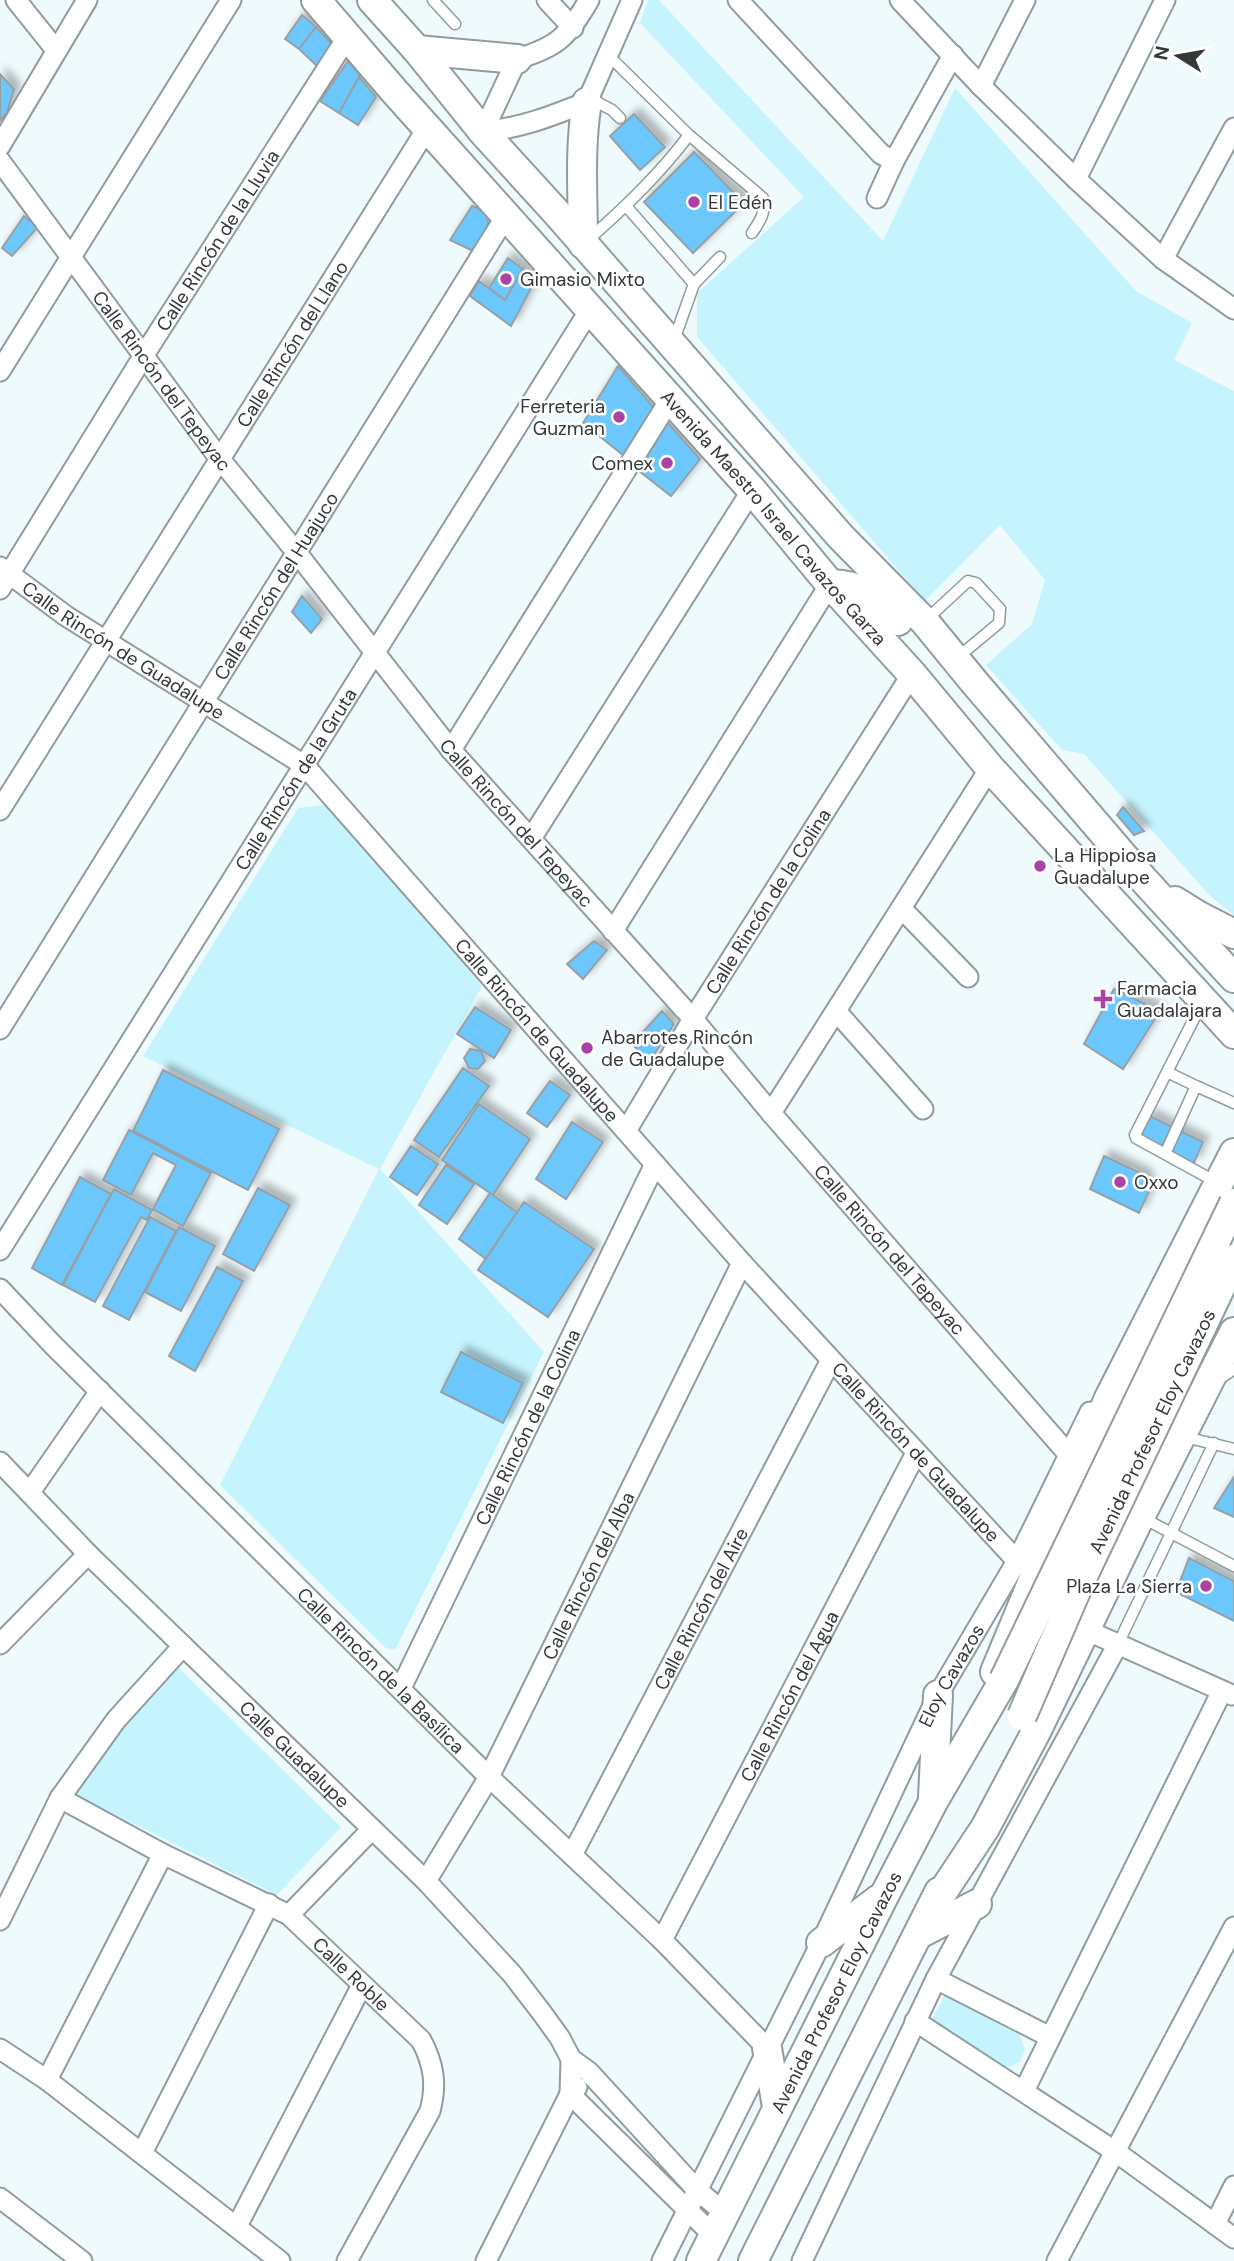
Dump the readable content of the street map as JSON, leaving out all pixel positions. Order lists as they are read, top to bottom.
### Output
{
  "streets": {
    "main road": ["Avenida Maestro Israel Cavazos Garza", "Avenida Profesor Eloy Cavazos"],
    "street": [
      "Calle Rincón de la Lluvia",
      "Calle Rincón del Llano",
      "Calle Rincón del Tepeyac",
      "Calle Rincón del Huajuco",
      "Calle Rincón de Guadalupe",
      "Calle Rincón de la Gruta",
      "Calle Rincón de la Colina",
      "Calle Rincón del Alba",
      "Calle Rincón del Aire",
      "Calle Rincón de la Basílica",
      "Eloy Cavazos",
      "Calle Rincón del Agua",
      "Calle Guadalupe",
      "Calle Roble"
    ]
  },
  "crossings": [
    ["Calle Rincón de la Lluvia", "Calle Rincón del Tepeyac"],
    ["Calle Rincón de la Lluvia", "Avenida Maestro Israel Cavazos Garza"],
    ["Calle Rincón de la Lluvia", "Calle Rincón de Guadalupe"],
    ["Calle Rincón del Llano", "Calle Rincón del Tepeyac"],
    ["Calle Rincón del Llano", "Avenida Maestro Israel Cavazos Garza"],
    ["Calle Rincón del Llano", "Calle Rincón de Guadalupe"],
    ["Calle Rincón del Tepeyac", "Calle Rincón del Huajuco"],
    ["Calle Rincón del Tepeyac", "Calle Rincón de la Gruta"],
    ["Calle Rincón del Tepeyac", "Calle Rincón de la Colina"],
    ["Calle Rincón del Tepeyac", "Eloy Cavazos"],
    ["Avenida Maestro Israel Cavazos Garza", "Calle Rincón del Huajuco"],
    ["Avenida Maestro Israel Cavazos Garza", "Calle Rincón de la Gruta"],
    ["Avenida Maestro Israel Cavazos Garza", "Calle Rincón de la Colina"],
    ["Calle Rincón del Huajuco", "Calle Rincón de Guadalupe"],
    ["Calle Rincón de Guadalupe", "Calle Rincón de la Gruta"],
    ["Calle Rincón de Guadalupe", "Calle Rincón de la Colina"],
    ["Calle Rincón de Guadalupe", "Calle Rincón del Alba"],
    ["Calle Rincón de Guadalupe", "Calle Rincón del Aire"],
    ["Calle Rincón de Guadalupe", "Eloy Cavazos"],
    ["Calle Rincón de Guadalupe", "Calle Rincón del Agua"],
    ["Calle Rincón de la Colina", "Calle Rincón de la Basílica"],
    ["Avenida Profesor Eloy Cavazos", "Eloy Cavazos"],
    ["Avenida Profesor Eloy Cavazos", "Calle Guadalupe"],
    ["Calle Rincón del Alba", "Calle Rincón de la Basílica"],
    ["Calle Rincón del Alba", "Calle Guadalupe"],
    ["Calle Rincón del Aire", "Calle Rincón de la Basílica"],
    ["Calle Rincón de la Basílica", "Eloy Cavazos"],
    ["Calle Rincón de la Basílica", "Calle Rincón del Agua"],
    ["Eloy Cavazos", "Calle Guadalupe"]
  ],
  "places": {
    "other": [
      "El Edén",
      "Gimasio Mixto",
      "Ferreteria Guzman",
      "Comex",
      "La Hippiosa Guadalupe",
      "Abarrotes Rincón de Guadalupe",
      "Oxxo",
      "Plaza La Sierra"
    ],
    "health": ["Farmacia Guadalajara"]
  },
  "north": "left"
}
